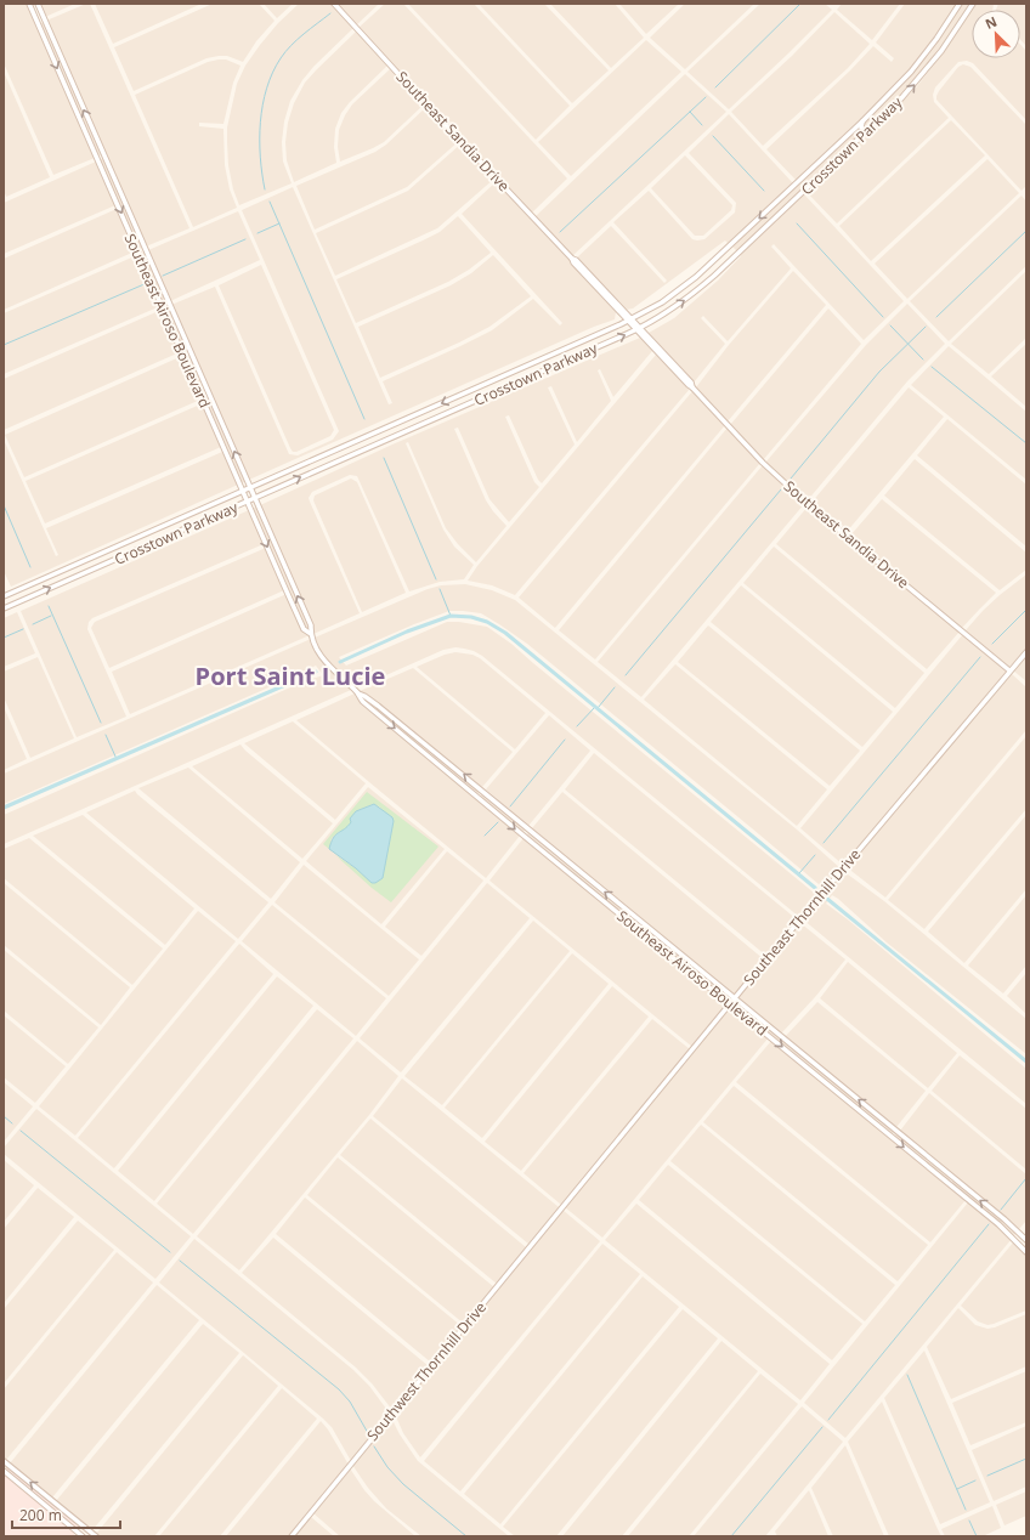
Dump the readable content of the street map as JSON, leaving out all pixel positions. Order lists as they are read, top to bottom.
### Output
{
  "streets": {
    "main road": [
      "Southeast Sandia Drive",
      "Crosstown Parkway",
      "Southeast Airoso Boulevard",
      "Southeast Thornhill Drive",
      "Southwest Thornhill Drive"
    ]
  },
  "crossings": [
    ["Southeast Sandia Drive", "Crosstown Parkway"],
    ["Southeast Sandia Drive", "Southeast Thornhill Drive"],
    ["Crosstown Parkway", "Southeast Airoso Boulevard"],
    ["Southeast Airoso Boulevard", "Southeast Thornhill Drive"],
    ["Southeast Thornhill Drive", "Southwest Thornhill Drive"]
  ],
  "districts": ["Port Saint Lucie"],
  "scale_bar": "200 m",
  "north": "top left"
}
